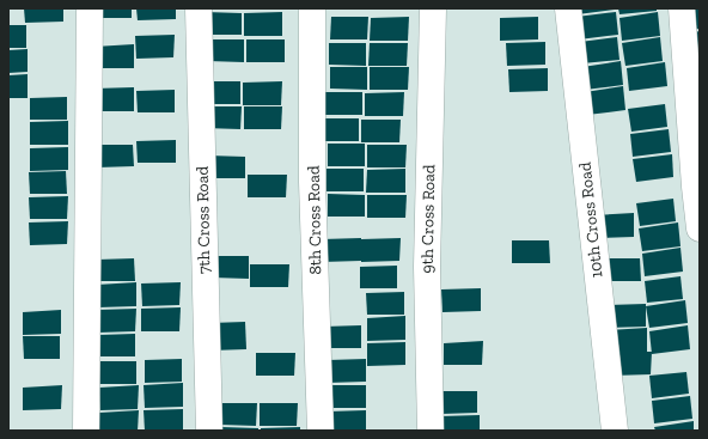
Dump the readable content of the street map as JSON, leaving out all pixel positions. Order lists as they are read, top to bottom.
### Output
{
  "streets": {
    "street": [
      "9th Cross Road",
      "7th Cross Road",
      "8th Cross Road",
      "10th Cross Road"
    ]
  }
}
